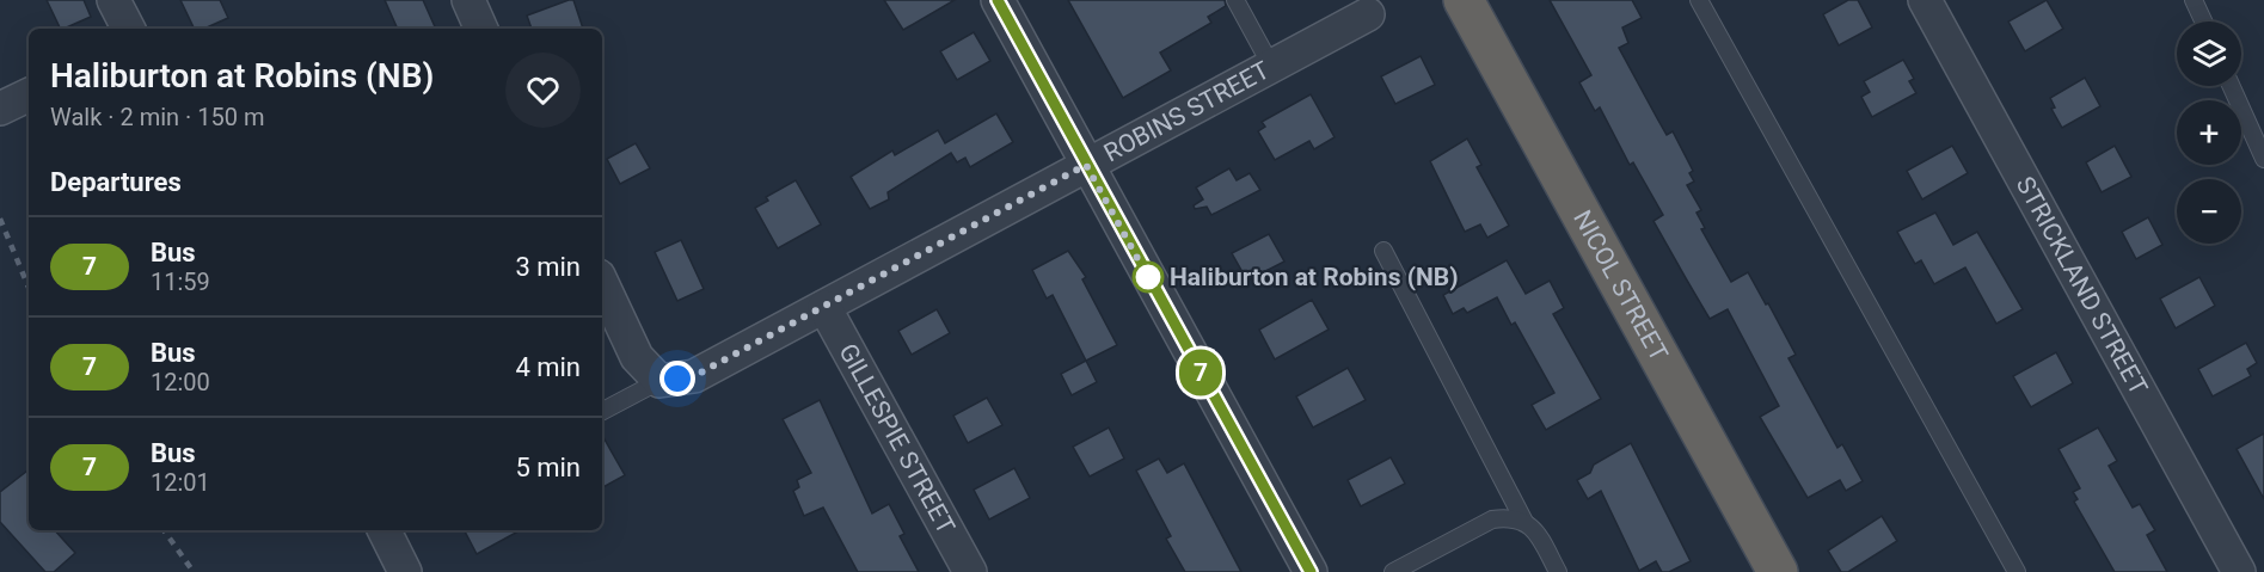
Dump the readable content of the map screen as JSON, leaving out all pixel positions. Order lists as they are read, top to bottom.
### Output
{
  "streets": {
    "highway": ["NICOL STREET"],
    "street": ["ROBINS STREET", "STRICKLAND STREET", "GILLESPIE STREET"]
  },
  "crossings": [
    ["ROBINS STREET", "GILLESPIE STREET"]
  ],
  "places": ["Haliburton at Robins (NB)"],
  "lines": ["bus line 7"],
  "page": {
    "on_map": "7",
    "map_buttons": ["+", "−"],
    "heading": [
      ["Haliburton at Robins (NB)", "Walk · 2 min · 150 m"],
      "Departures"
    ],
    "list": [
      {
        "mark": "7",
        "name": "Bus",
        "note": "11:59",
        "value": "3 min"
      },
      {
        "mark": "7",
        "name": "Bus",
        "note": "12:00",
        "value": "4 min"
      },
      {
        "mark": "7",
        "name": "Bus",
        "note": "12:01",
        "value": "5 min"
      }
    ]
  }
}
